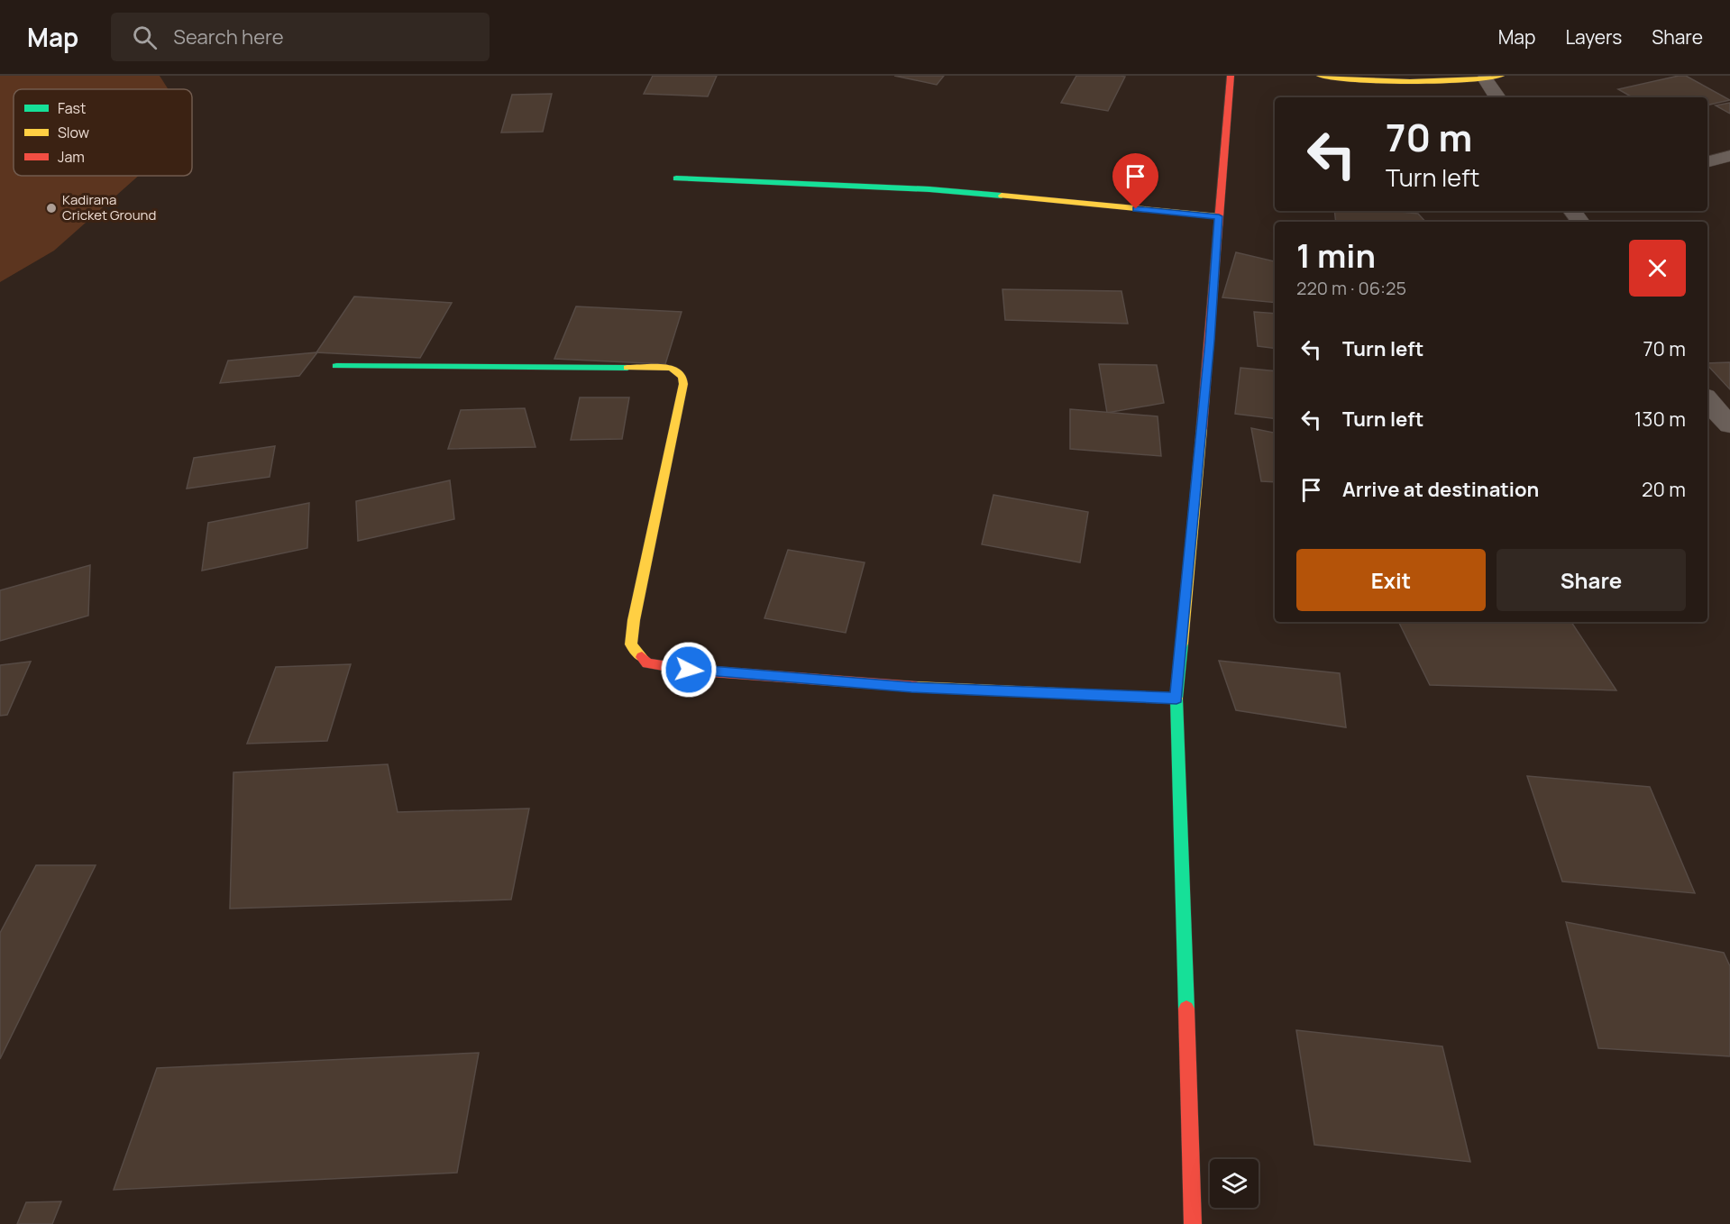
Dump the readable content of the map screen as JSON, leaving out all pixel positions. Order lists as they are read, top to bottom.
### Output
{
  "places": ["Kadirana Cricket Ground"],
  "legend": ["Fast", "Slow", "Jam"],
  "page": {
    "header": "Map",
    "search": "Search here",
    "nav": ["Map", "Layers", "Share"],
    "turn": ["70 m", "Turn left"],
    "heading": ["1 min", "220 m · 06:25"],
    "list": [
      {
        "name": "Turn left",
        "value": "70 m"
      },
      {
        "name": "Turn left",
        "value": "130 m"
      },
      {
        "name": "Arrive at destination",
        "value": "20 m"
      }
    ],
    "buttons": ["Exit", "Share"]
  }
}
